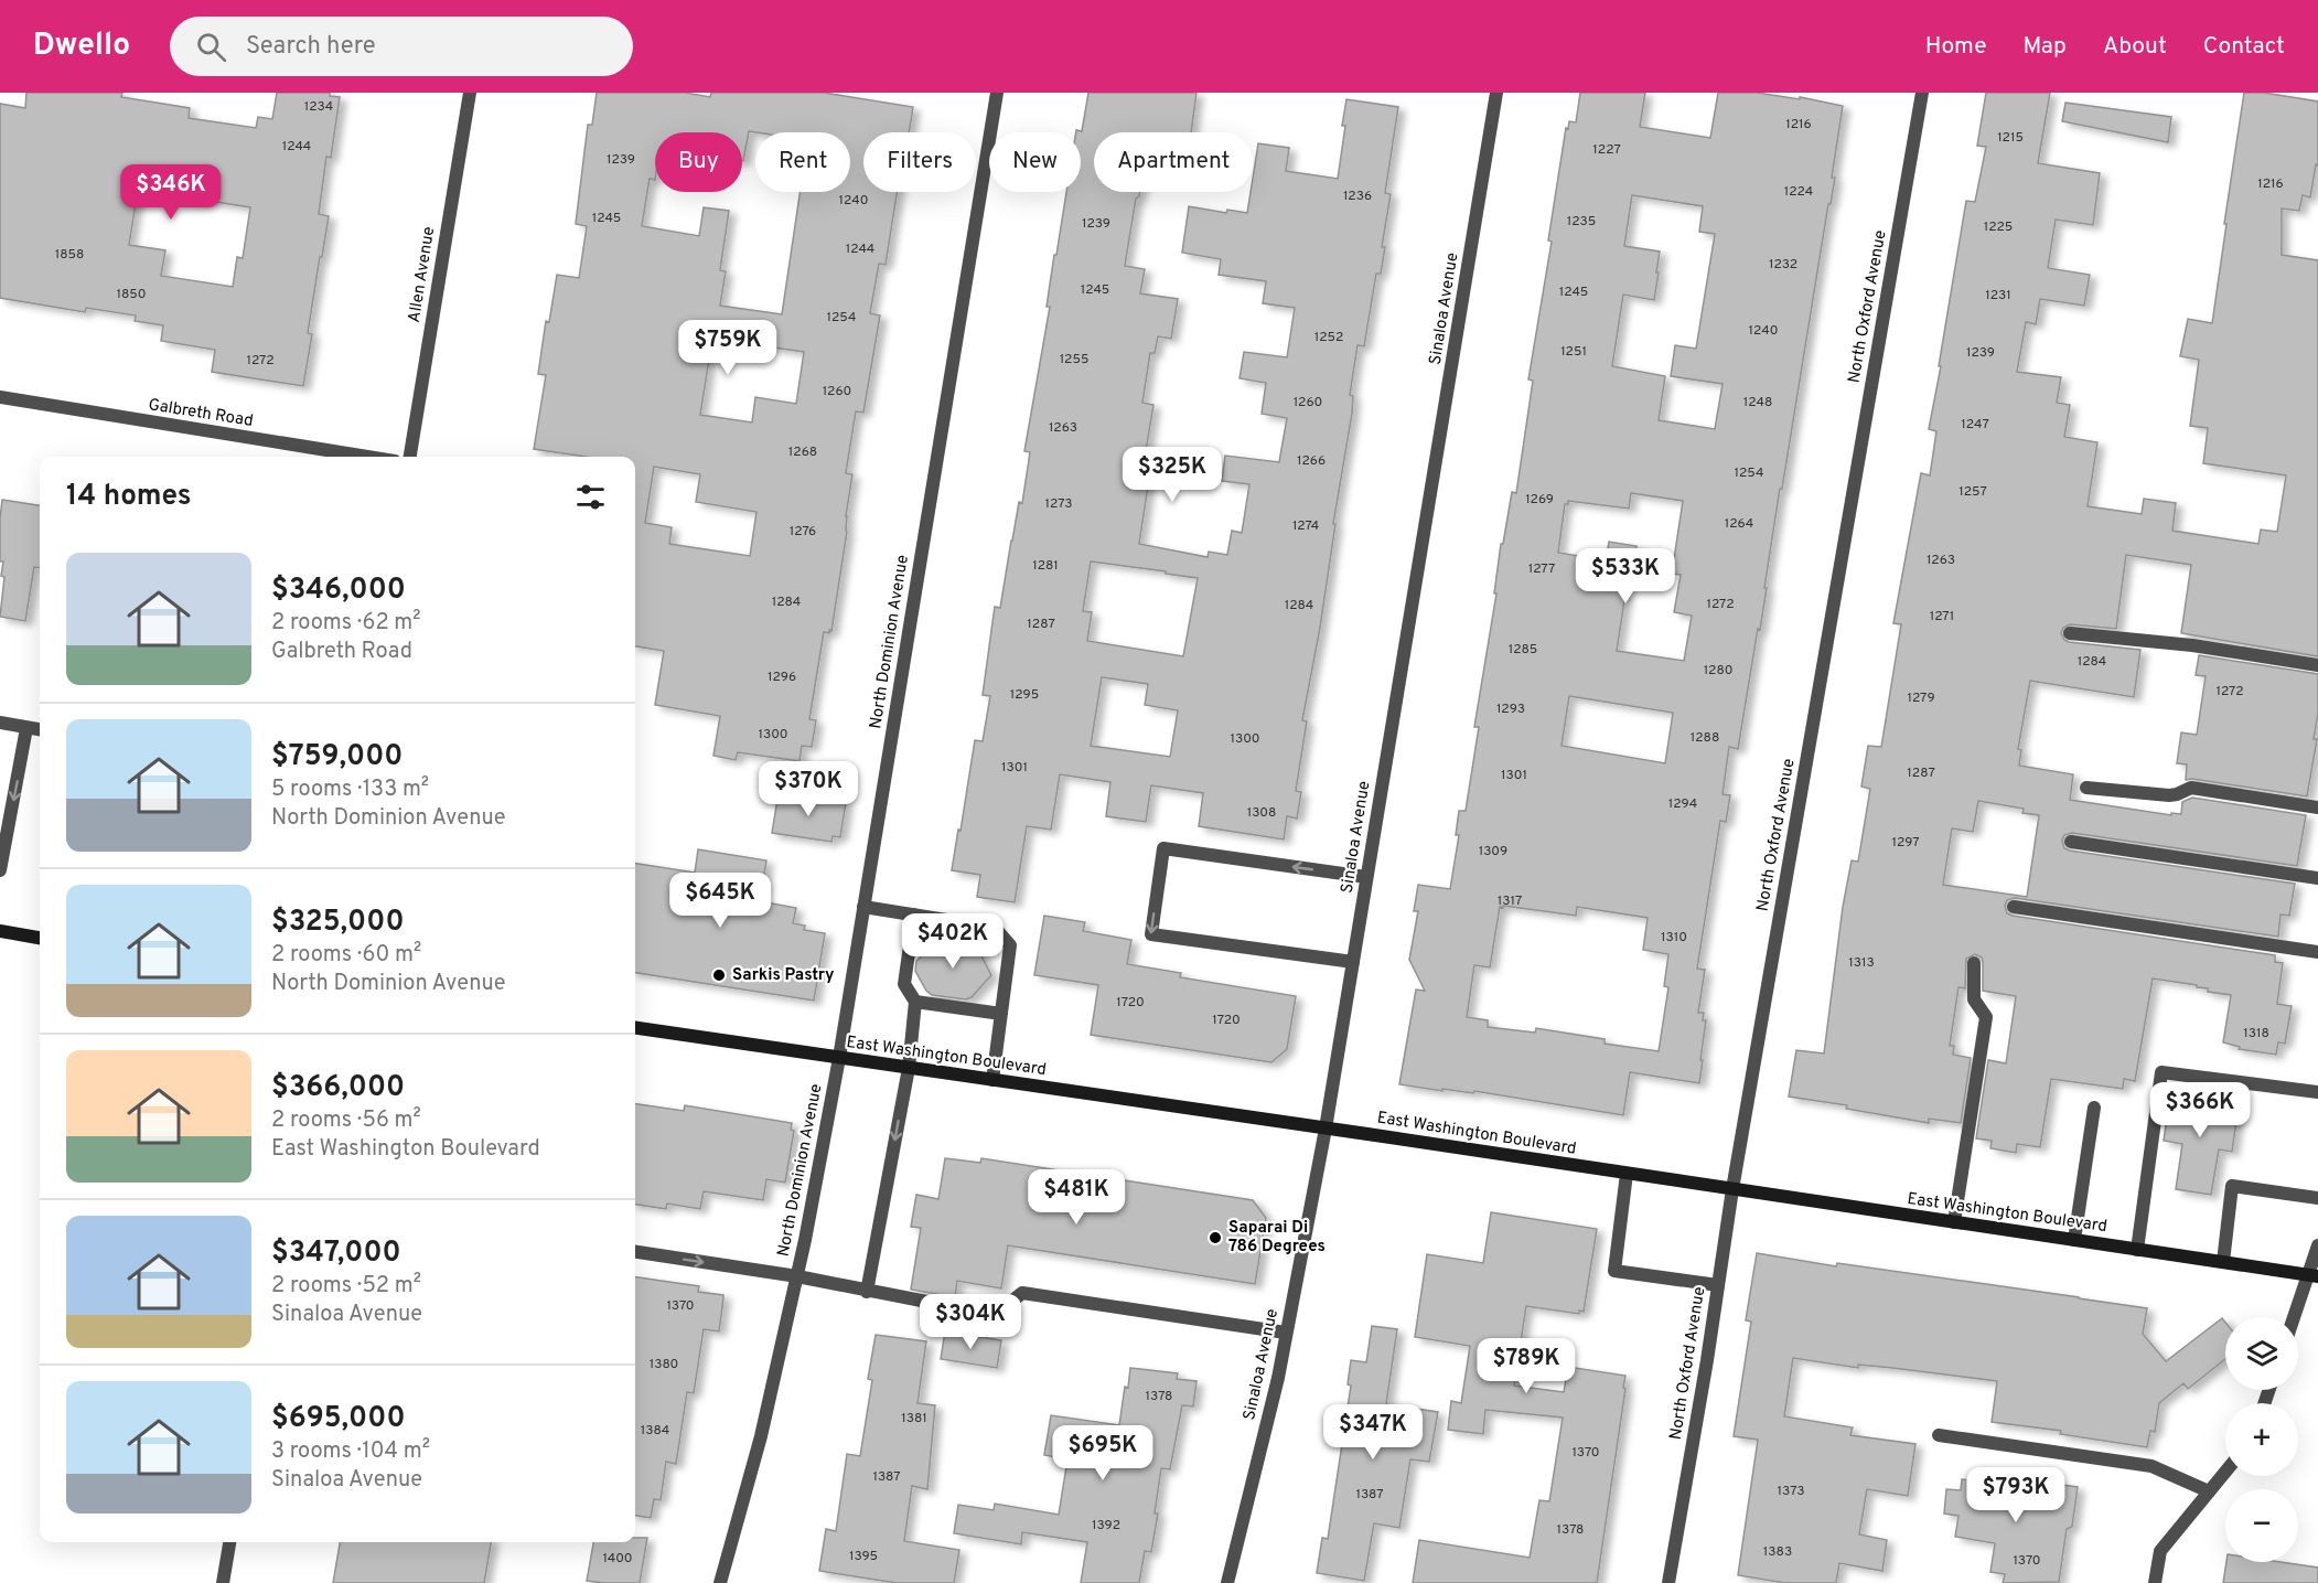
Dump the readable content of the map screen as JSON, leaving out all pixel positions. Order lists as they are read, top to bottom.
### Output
{
  "streets": {
    "main road": ["East Washington Boulevard"],
    "street": [
      "Allen Avenue",
      "North Oxford Avenue",
      "Sinaloa Avenue",
      "Galbreth Road",
      "North Dominion Avenue"
    ]
  },
  "crossings": [
    ["North Oxford Avenue", "East Washington Boulevard"],
    ["Sinaloa Avenue", "East Washington Boulevard"],
    ["North Dominion Avenue", "East Washington Boulevard"]
  ],
  "places": ["Sarkis Pastry", "Saparai Di 786 Degrees"],
  "house_numbers": [
    "1234",
    "1216",
    "1215",
    "1244",
    "1227",
    "1239",
    "1216",
    "1224",
    "1236",
    "1240",
    "1245",
    "1235",
    "1239",
    "1225",
    "1244",
    "1858",
    "1232",
    "1245",
    "1245",
    "1850",
    "1231",
    "1254",
    "1240",
    "1252",
    "1251",
    "1239",
    "1255",
    "1272",
    "1260",
    "1260",
    "1248",
    "1247",
    "1263",
    "1268",
    "1266",
    "1254",
    "1257",
    "1269",
    "1273",
    "1264",
    "1274",
    "1276",
    "1263",
    "1281",
    "1277",
    "1284",
    "1272",
    "1284",
    "1271",
    "1287",
    "1285",
    "1284",
    "1280",
    "1296",
    "1272",
    "1295",
    "1279",
    "1293",
    "1300",
    "1288",
    "1300",
    "1301",
    "1287",
    "1301",
    "1294",
    "1308",
    "1297",
    "1309",
    "1317",
    "1310",
    "1313",
    "1720",
    "1720",
    "1318",
    "1370",
    "1380",
    "1378",
    "1381",
    "1384",
    "1370",
    "1387",
    "1373",
    "1387",
    "1392",
    "1378",
    "1383",
    "1395",
    "1400",
    "1370"
  ],
  "page": {
    "header": "Dwello",
    "search": "Search here",
    "nav": [
      "Home",
      "Map",
      "About",
      "Contact"
    ],
    "chip": [
      "Buy",
      "Rent",
      "Filters",
      "New",
      "Apartment"
    ],
    "price": [
      "$346K",
      "$759K",
      "$325K",
      "$533K",
      "$370K",
      "$645K",
      "$402K",
      "$366K",
      "$481K",
      "$304K",
      "$789K",
      "$347K",
      "$695K",
      "$793K"
    ],
    "heading": "14 homes",
    "list": [
      {
        "name": "$346,000",
        "note": "2 rooms · 62 m² · Galbreth Road"
      },
      {
        "name": "$759,000",
        "note": "5 rooms · 133 m² · North Dominion Avenue"
      },
      {
        "name": "$325,000",
        "note": "2 rooms · 60 m² · North Dominion Avenue"
      },
      {
        "name": "$366,000",
        "note": "2 rooms · 56 m² · East Washington Boulevard"
      },
      {
        "name": "$347,000",
        "note": "2 rooms · 52 m² · Sinaloa Avenue"
      },
      {
        "name": "$695,000",
        "note": "3 rooms · 104 m² · Sinaloa Avenue"
      }
    ],
    "map_buttons": ["+", "−"]
  }
}
